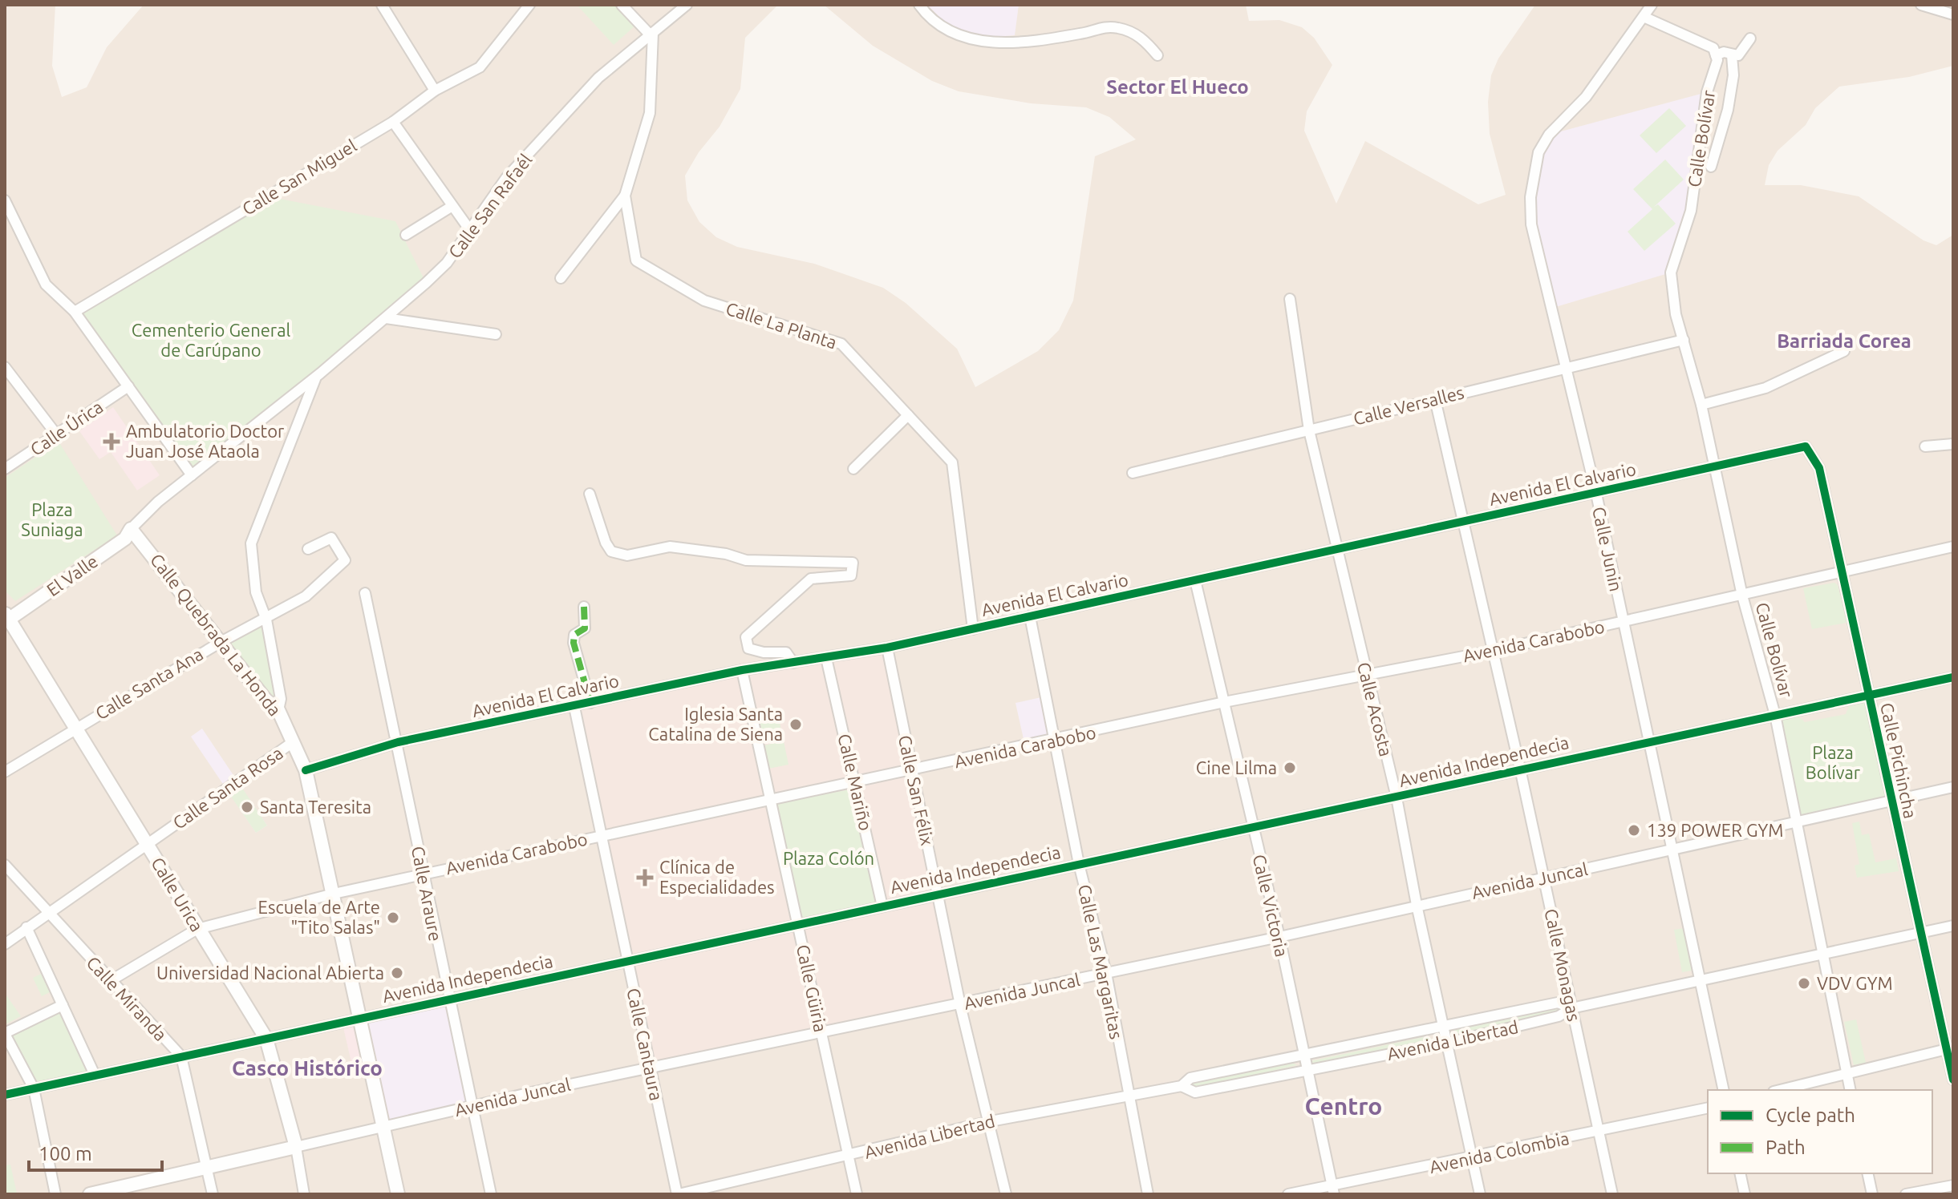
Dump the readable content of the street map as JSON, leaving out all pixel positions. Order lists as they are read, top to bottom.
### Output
{
  "streets": {
    "main road": [
      "El Valle",
      "Calle Quebrada La Honda",
      "Avenida Juncal",
      "Calle Urica"
    ],
    "street": [
      "Calle Bolívar",
      "Calle San Miguel",
      "Calle San Rafaél",
      "Calle La Planta",
      "Calle Versalles",
      "Calle Úrica",
      "Avenida El Calvario",
      "Calle Junin",
      "Avenida Carabobo",
      "Calle Santa Ana",
      "Calle Acosta",
      "Calle Pichincha",
      "Avenida Independecia",
      "Calle Mariño",
      "Calle Santa Rosa",
      "Calle San Félix",
      "Calle Araure",
      "Calle Victoria",
      "Calle Las Margaritas",
      "Calle Monagas",
      "Calle Güiria",
      "Calle Miranda",
      "Avenida Libertad",
      "Calle Cantaura",
      "Avenida Colombia"
    ]
  },
  "crossings": [
    ["Calle Bolívar", "Calle Versalles"],
    ["Calle Bolívar", "Avenida El Calvario"],
    ["Calle Bolívar", "Avenida Carabobo"],
    ["Calle Bolívar", "Avenida Independecia"],
    ["Calle Bolívar", "Avenida Juncal"],
    ["Calle Bolívar", "Avenida Libertad"],
    ["Calle San Rafaél", "Calle La Planta"],
    ["Calle San Rafaél", "El Valle"],
    ["Calle San Rafaél", "Calle Quebrada La Honda"],
    ["Calle San Rafaél", "Calle Santa Ana"],
    ["Calle La Planta", "Avenida El Calvario"],
    ["Calle Versalles", "Calle Junin"],
    ["Calle Versalles", "Calle Acosta"],
    ["Calle Versalles", "Calle Monagas"],
    ["Avenida El Calvario", "Calle Junin"],
    ["Avenida El Calvario", "Calle Quebrada La Honda"],
    ["Avenida El Calvario", "Calle Acosta"],
    ["Avenida El Calvario", "Calle Pichincha"],
    ["Avenida El Calvario", "Calle Mariño"],
    ["Avenida El Calvario", "Calle San Félix"],
    ["Avenida El Calvario", "Calle Araure"],
    ["Avenida El Calvario", "Calle Victoria"],
    ["Avenida El Calvario", "Calle Las Margaritas"],
    ["Avenida El Calvario", "Calle Monagas"],
    ["Avenida El Calvario", "Calle Güiria"],
    ["Avenida El Calvario", "Calle Cantaura"],
    ["Calle Junin", "Avenida Carabobo"],
    ["Calle Junin", "Avenida Independecia"],
    ["Calle Junin", "Avenida Juncal"],
    ["Calle Junin", "Avenida Libertad"],
    ["El Valle", "Calle Quebrada La Honda"],
    ["El Valle", "Calle Urica"],
    ["Calle Quebrada La Honda", "Avenida Carabobo"],
    ["Calle Quebrada La Honda", "Calle Santa Ana"],
    ["Calle Quebrada La Honda", "Avenida Independecia"],
    ["Calle Quebrada La Honda", "Calle Santa Rosa"],
    ["Calle Quebrada La Honda", "Avenida Juncal"],
    ["Avenida Carabobo", "Calle Acosta"],
    ["Avenida Carabobo", "Calle Pichincha"],
    ["Avenida Carabobo", "Calle Mariño"],
    ["Avenida Carabobo", "Calle San Félix"],
    ["Avenida Carabobo", "Calle Araure"],
    ["Avenida Carabobo", "Calle Urica"],
    ["Avenida Carabobo", "Calle Victoria"],
    ["Avenida Carabobo", "Calle Las Margaritas"],
    ["Avenida Carabobo", "Calle Monagas"],
    ["Avenida Carabobo", "Calle Güiria"],
    ["Avenida Carabobo", "Calle Miranda"],
    ["Avenida Carabobo", "Calle Cantaura"],
    ["Calle Santa Ana", "Calle Urica"],
    ["Calle Acosta", "Avenida Independecia"],
    ["Calle Acosta", "Avenida Juncal"],
    ["Calle Acosta", "Avenida Libertad"],
    ["Calle Acosta", "Avenida Colombia"],
    ["Calle Pichincha", "Avenida Independecia"],
    ["Calle Pichincha", "Avenida Juncal"],
    ["Calle Pichincha", "Avenida Libertad"],
    ["Avenida Independecia", "Calle Mariño"],
    ["Avenida Independecia", "Calle San Félix"],
    ["Avenida Independecia", "Calle Araure"],
    ["Avenida Independecia", "Calle Urica"],
    ["Avenida Independecia", "Calle Victoria"],
    ["Avenida Independecia", "Calle Las Margaritas"],
    ["Avenida Independecia", "Calle Monagas"],
    ["Avenida Independecia", "Calle Güiria"],
    ["Avenida Independecia", "Calle Miranda"],
    ["Avenida Independecia", "Calle Cantaura"],
    ["Calle Santa Rosa", "Calle Urica"],
    ["Calle Santa Rosa", "Calle Miranda"],
    ["Calle San Félix", "Avenida Juncal"],
    ["Calle San Félix", "Avenida Libertad"],
    ["Avenida Juncal", "Calle Araure"],
    ["Avenida Juncal", "Calle Urica"],
    ["Avenida Juncal", "Calle Victoria"],
    ["Avenida Juncal", "Calle Las Margaritas"],
    ["Avenida Juncal", "Calle Monagas"],
    ["Avenida Juncal", "Calle Güiria"],
    ["Avenida Juncal", "Calle Miranda"],
    ["Avenida Juncal", "Calle Cantaura"],
    ["Calle Victoria", "Avenida Libertad"],
    ["Calle Victoria", "Avenida Colombia"],
    ["Calle Las Margaritas", "Avenida Libertad"],
    ["Calle Monagas", "Avenida Libertad"],
    ["Calle Monagas", "Avenida Colombia"],
    ["Calle Güiria", "Avenida Libertad"],
    ["Avenida Libertad", "Calle Cantaura"]
  ],
  "districts": [
    "Sector El Hueco",
    "Barriada Corea",
    "Casco Histórico",
    "Centro"
  ],
  "parks": [
    "Cementerio General de Carúpano",
    "Plaza Suniaga",
    "Plaza Bolívar",
    "Plaza Colón"
  ],
  "places": {
    "health": ["Ambulatorio Doctor Juan José Ataola", "Clínica de Especialidades"],
    "other": [
      "Iglesia Santa Catalina de Siena",
      "Cine Lilma",
      "Santa Teresita",
      "139 POWER GYM",
      "Escuela de Arte \"Tito Salas\"",
      "Universidad Nacional Abierta",
      "VDV GYM"
    ]
  },
  "legend": ["Cycle path", "Path"],
  "scale_bar": "100 m"
}
